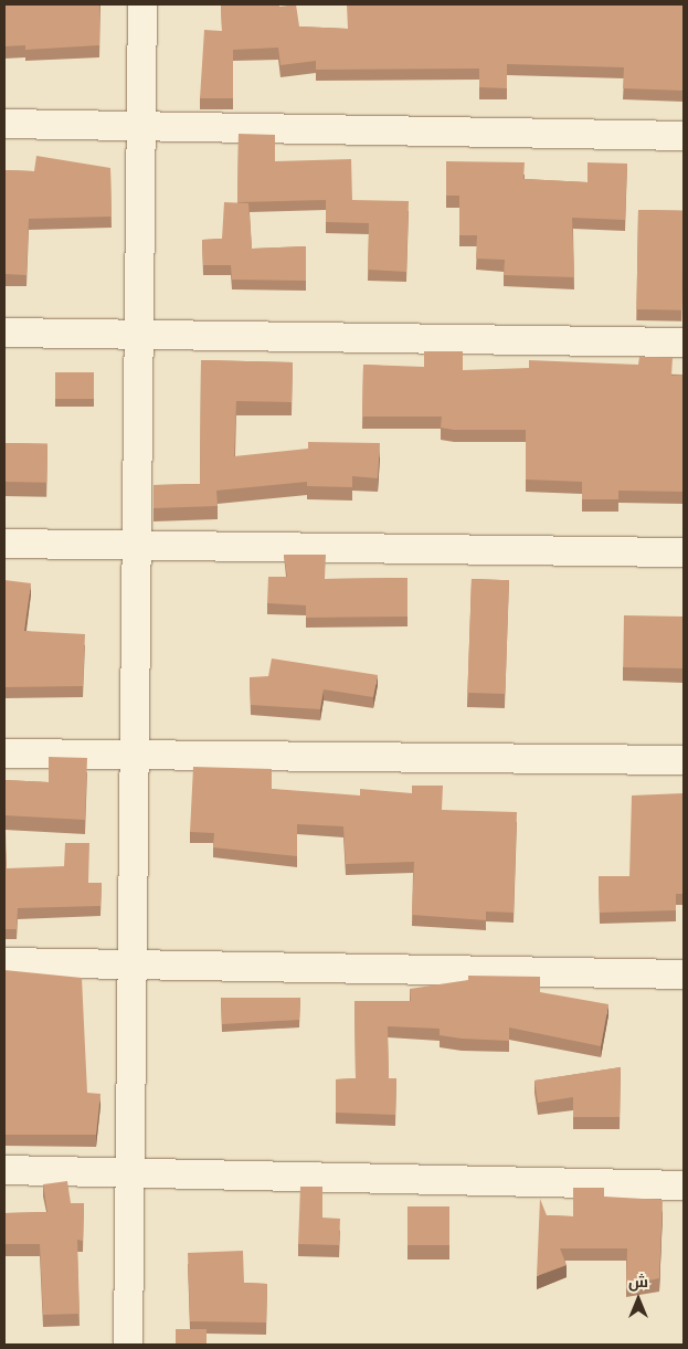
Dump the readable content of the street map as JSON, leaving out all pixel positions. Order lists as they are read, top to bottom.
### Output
{
  "north": "top"
}
